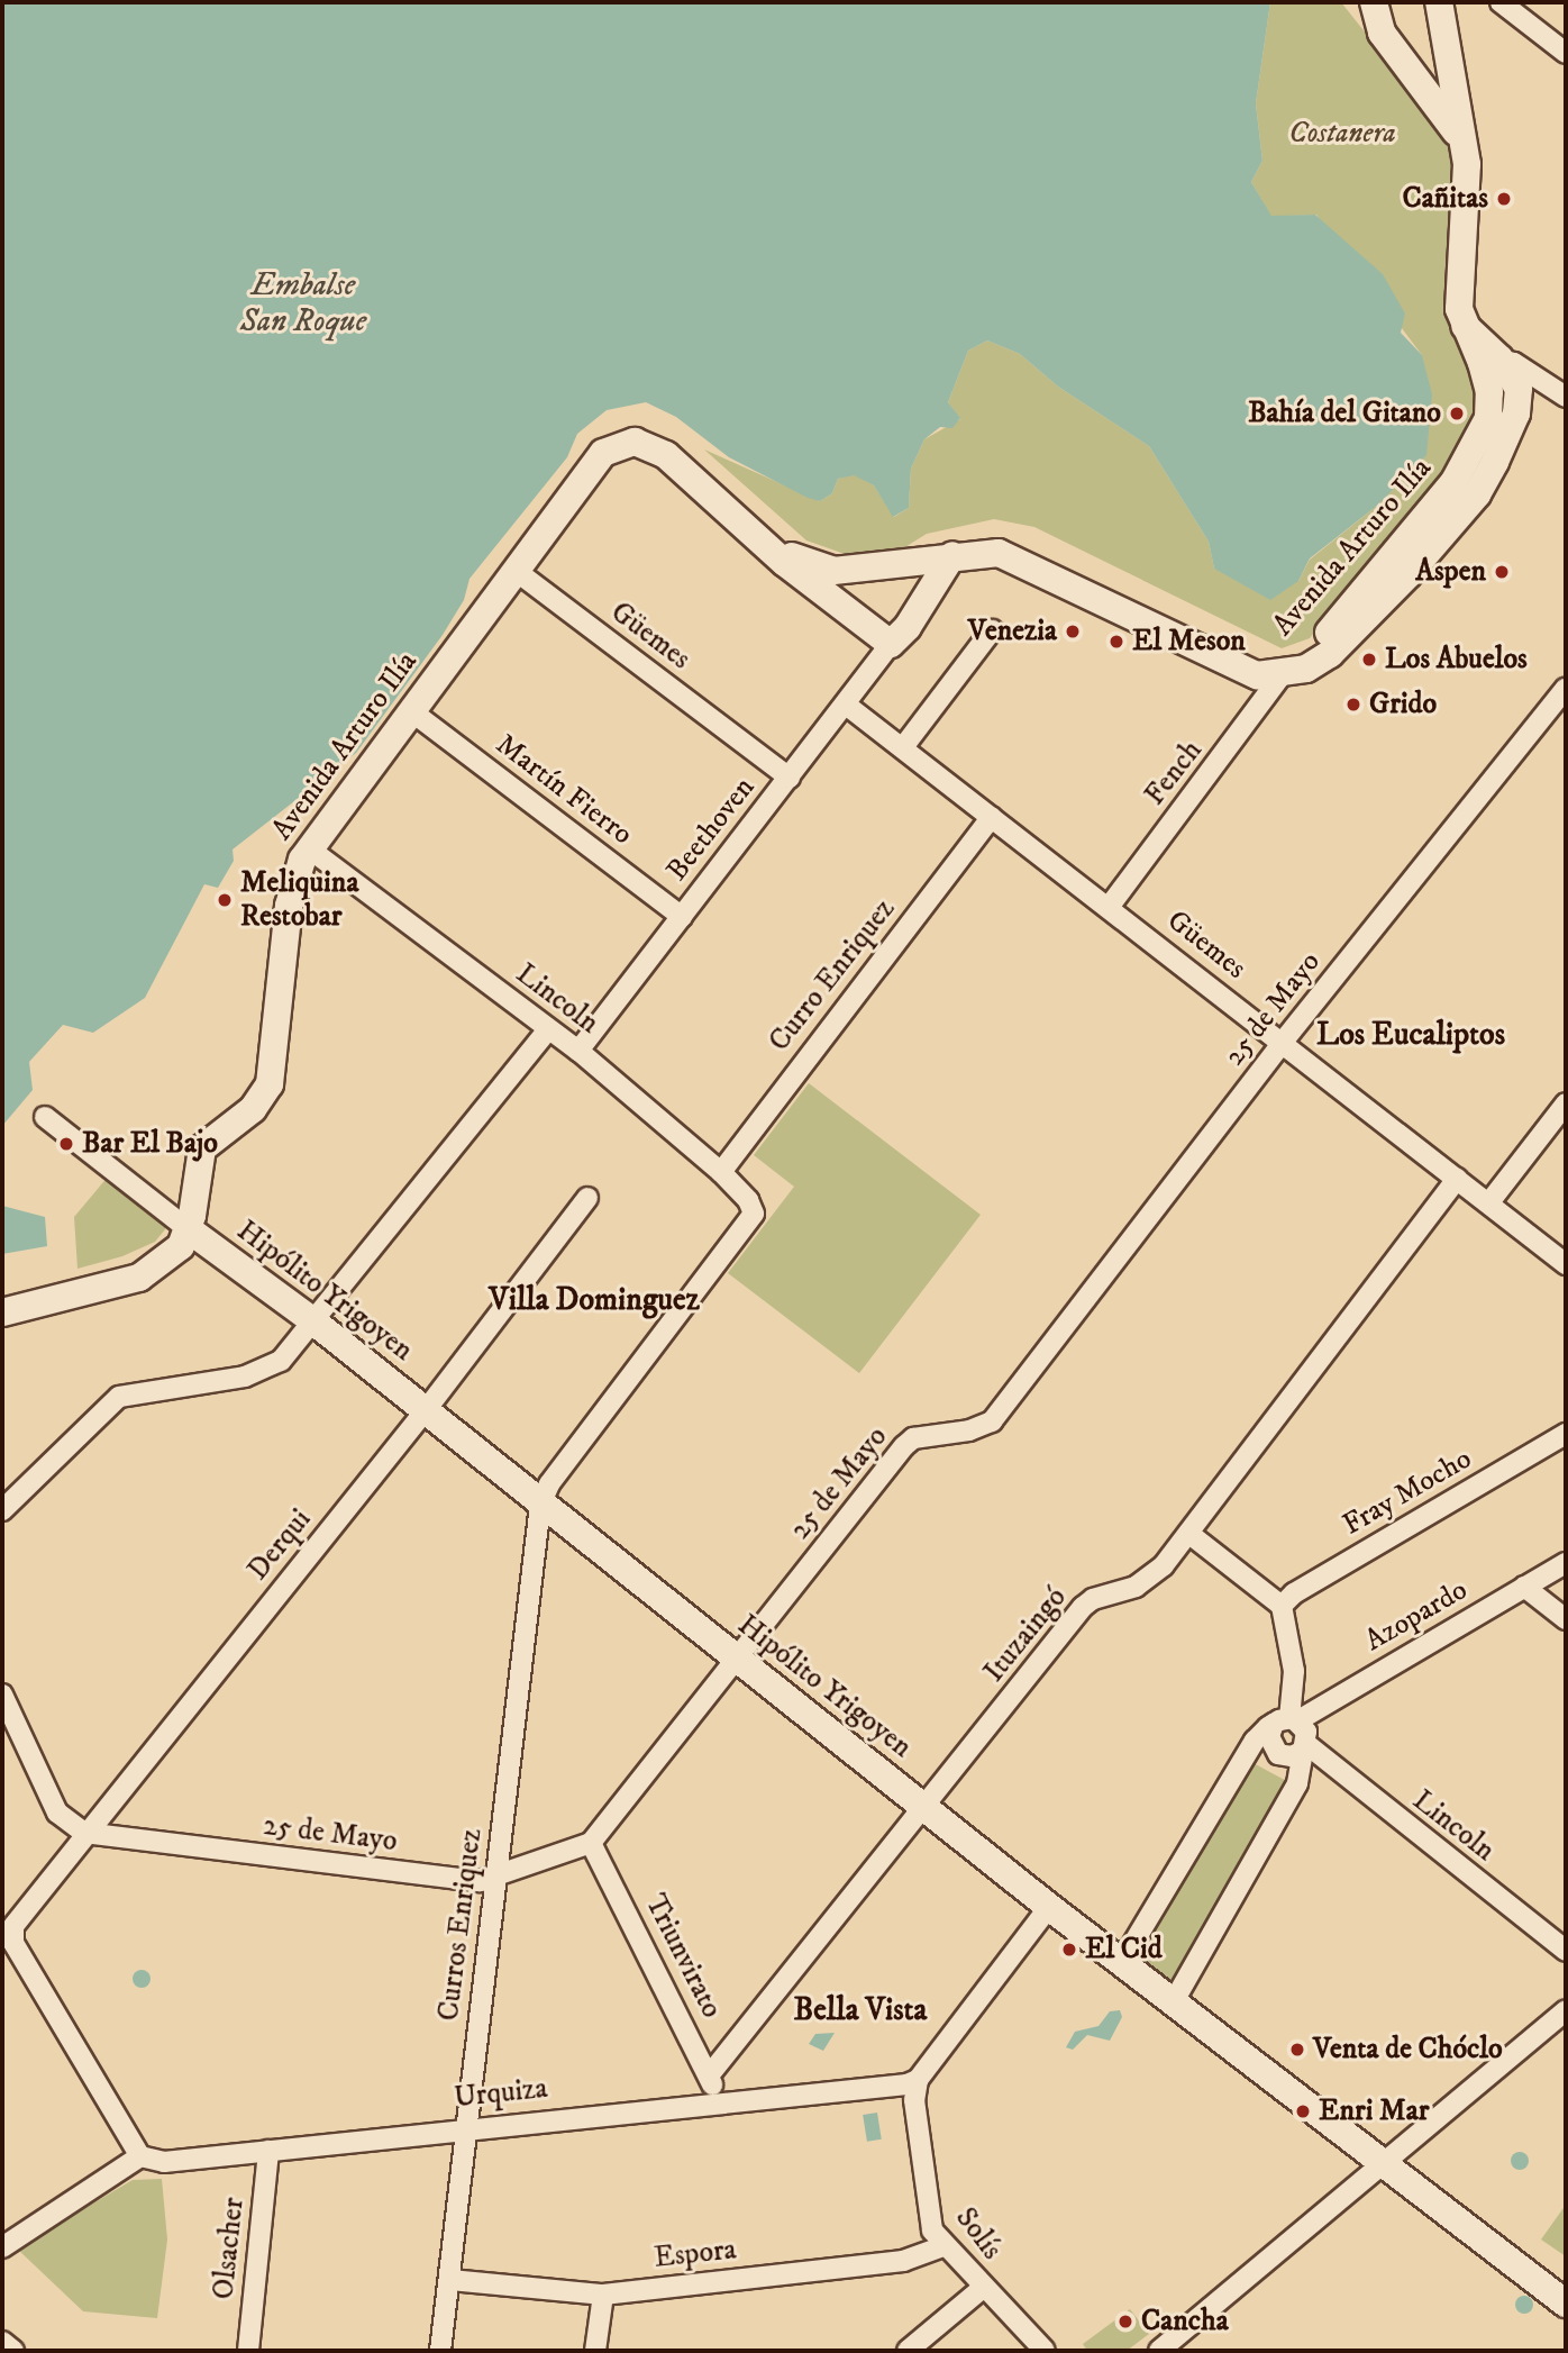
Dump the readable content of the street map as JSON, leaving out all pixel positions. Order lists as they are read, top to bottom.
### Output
{
  "streets": {
    "main road": ["Avenida Arturo Ilía", "Hipólito Yrigoyen"],
    "street": [
      "Güemes",
      "Fench",
      "Martín Fierro",
      "Beethoven",
      "Curro Enriquez",
      "Lincoln",
      "25 de Mayo",
      "Fray Mocho",
      "Derqui",
      "Azopardo",
      "Ituzaingó",
      "Curros Enriquez",
      "Triunvirato",
      "Urquiza",
      "Solís",
      "Olsacher",
      "Espora"
    ]
  },
  "crossings": [
    ["Avenida Arturo Ilía", "Güemes"],
    ["Avenida Arturo Ilía", "Fench"],
    ["Avenida Arturo Ilía", "Martín Fierro"],
    ["Avenida Arturo Ilía", "Beethoven"],
    ["Avenida Arturo Ilía", "Lincoln"],
    ["Avenida Arturo Ilía", "Hipólito Yrigoyen"],
    ["Güemes", "Fench"],
    ["Güemes", "Beethoven"],
    ["Güemes", "Curro Enriquez"],
    ["Güemes", "25 de Mayo"],
    ["Güemes", "Ituzaingó"],
    ["Martín Fierro", "Beethoven"],
    ["Beethoven", "Lincoln"],
    ["Curro Enriquez", "Lincoln"],
    ["Lincoln", "Hipólito Yrigoyen"],
    ["Lincoln", "Azopardo"],
    ["Lincoln", "Curros Enriquez"],
    ["25 de Mayo", "Hipólito Yrigoyen"],
    ["25 de Mayo", "Derqui"],
    ["25 de Mayo", "Curros Enriquez"],
    ["25 de Mayo", "Triunvirato"],
    ["Hipólito Yrigoyen", "Derqui"],
    ["Hipólito Yrigoyen", "Azopardo"],
    ["Hipólito Yrigoyen", "Ituzaingó"],
    ["Hipólito Yrigoyen", "Curros Enriquez"],
    ["Derqui", "Urquiza"],
    ["Ituzaingó", "Triunvirato"],
    ["Curros Enriquez", "Urquiza"],
    ["Curros Enriquez", "Espora"],
    ["Triunvirato", "Urquiza"],
    ["Urquiza", "Solís"],
    ["Urquiza", "Olsacher"],
    ["Solís", "Espora"]
  ],
  "districts": ["Los Eucaliptos", "Villa Dominguez", "Bella Vista"],
  "water": ["Embalse San Roque"],
  "parks": ["Costanera"],
  "places": [
    "Cañitas",
    "Bahía del Gitano",
    "Aspen",
    "Venezia",
    "El Meson",
    "Los Abuelos",
    "Grido",
    "Meliquina Restobar",
    "Bar El Bajo",
    "El Cid",
    "Venta de Chóclo",
    "Enri Mar",
    "Cancha"
  ]
}
